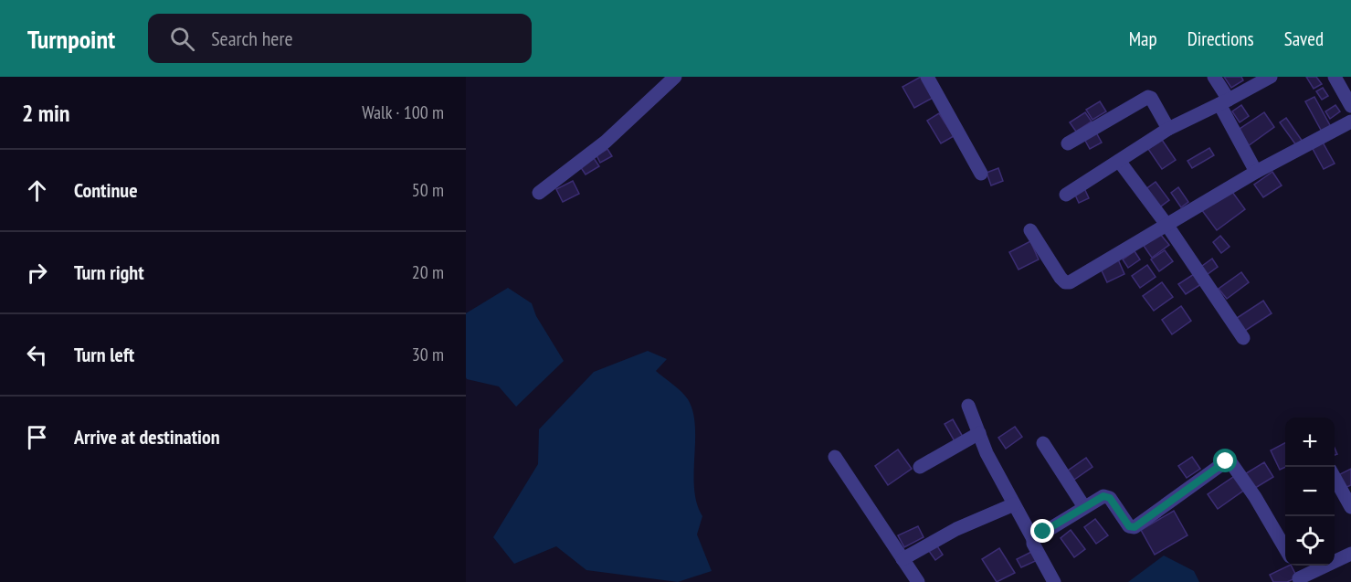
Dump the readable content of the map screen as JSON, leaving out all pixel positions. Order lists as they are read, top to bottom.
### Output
{
  "page": {
    "header": "Turnpoint",
    "search": "Search here",
    "nav": ["Map", "Directions", "Saved"],
    "heading": ["2 min", "Walk · 100 m"],
    "list": [
      ["Continue", "50 m"],
      ["Turn right", "20 m"],
      ["Turn left", "30 m"],
      "Arrive at destination"
    ],
    "map_buttons": ["+", "−"]
  }
}
